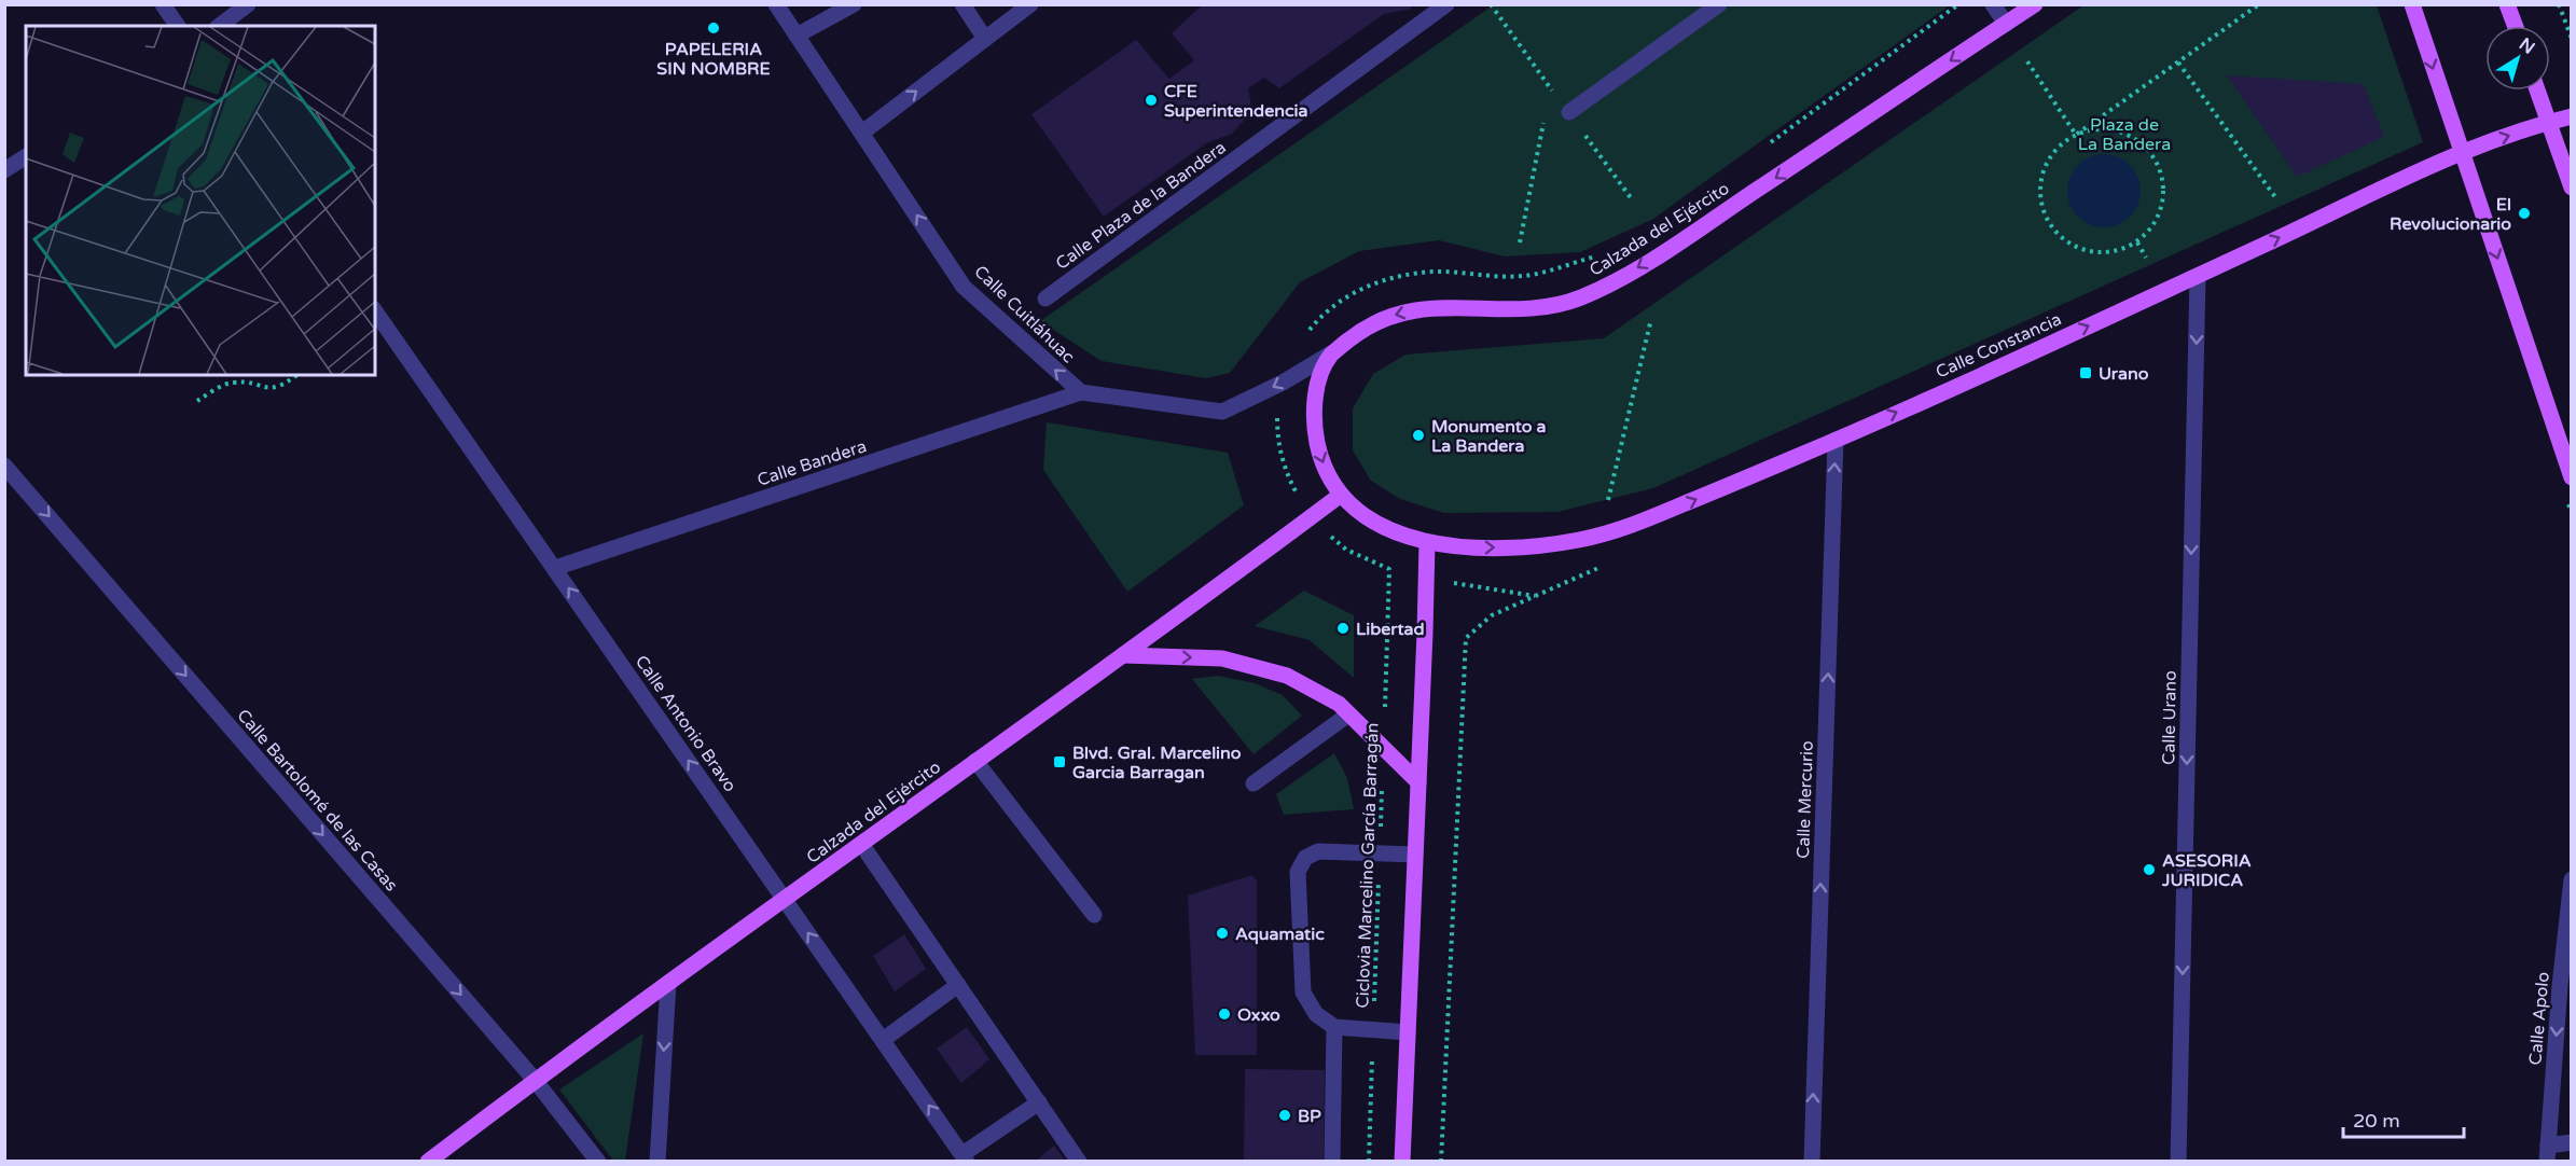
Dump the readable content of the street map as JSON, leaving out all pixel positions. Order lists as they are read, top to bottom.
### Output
{
  "streets": {
    "main road": ["Calzada del Ejército", "Calle Constancia"],
    "street": [
      "Calle Plaza de la Bandera",
      "Calle Cuitláhuac",
      "Calle Bandera",
      "Calle Urano",
      "Calle Antonio Bravo",
      "Calle Bartolomé de las Casas",
      "Calle Mercurio",
      "Calle Apolo"
    ],
    "path": ["Ciclovia Marcelino García Barragán"]
  },
  "crossings": [
    ["Calzada del Ejército", "Calle Antonio Bravo"],
    ["Calzada del Ejército", "Calle Bartolomé de las Casas"],
    ["Calle Cuitláhuac", "Calle Bandera"],
    ["Calle Constancia", "Calle Urano"],
    ["Calle Constancia", "Calle Mercurio"],
    ["Calle Bandera", "Calle Antonio Bravo"]
  ],
  "one_way": [
    "Calzada del Ejército",
    "Calle Cuitláhuac",
    "Calle Constancia",
    "Calle Urano",
    "Calle Bartolomé de las Casas",
    "Calle Mercurio",
    "Calle Apolo"
  ],
  "parks": ["Plaza de La Bandera"],
  "places": {
    "other": [
      "PAPELERIA SIN NOMBRE",
      "CFE Superintendencia",
      "El Revolucionario",
      "Monumento a La Bandera",
      "Libertad",
      "ASESORIA JURIDICA",
      "Aquamatic",
      "Oxxo",
      "BP"
    ],
    "transit": ["Urano", "Blvd. Gral. Marcelino Garcia Barragan"]
  },
  "scale_bar": "20 m",
  "north": "top right"
}
